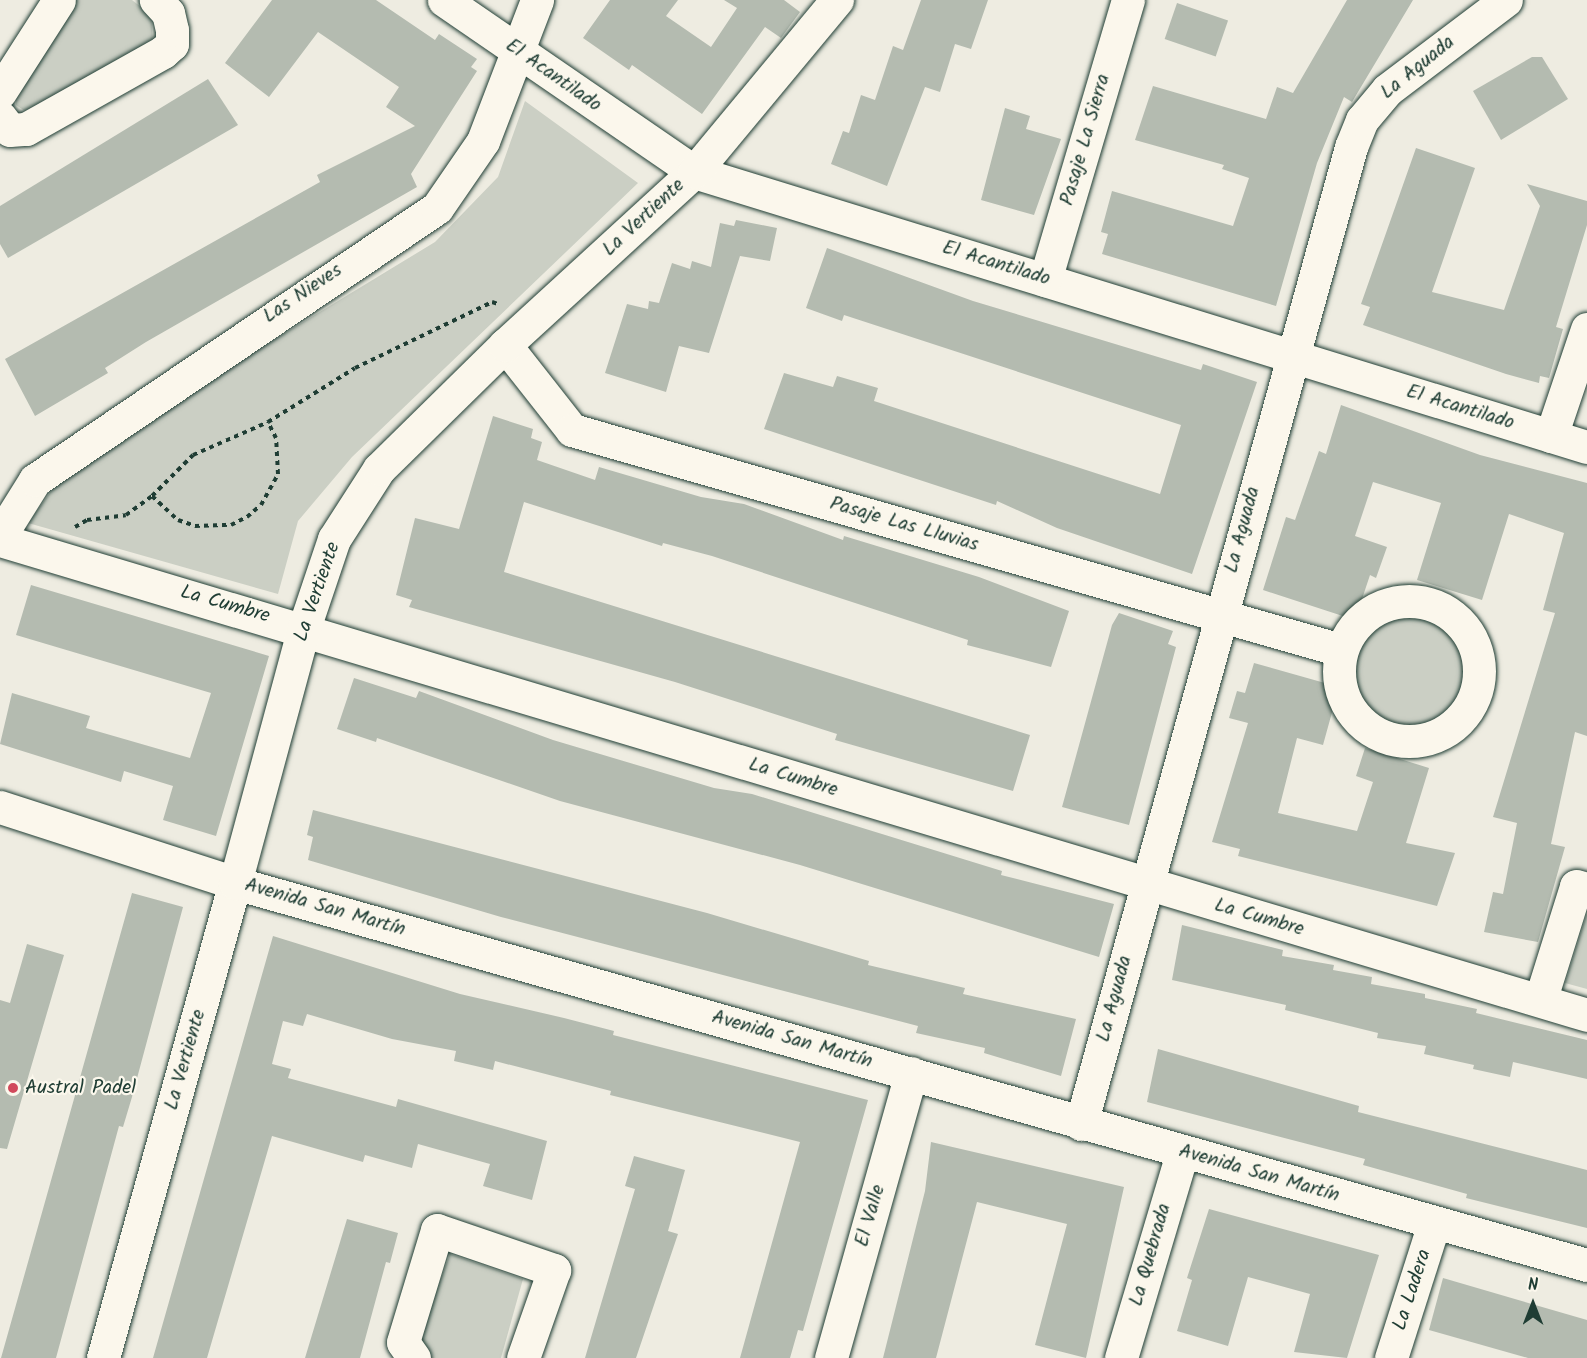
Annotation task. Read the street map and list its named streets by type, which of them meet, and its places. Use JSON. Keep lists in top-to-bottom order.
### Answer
{
  "streets": {
    "street": [
      "La Aguada",
      "El Acantilado",
      "Pasaje La Sierra",
      "La Vertiente",
      "Las Nieves",
      "Pasaje Las Lluvias",
      "La Cumbre",
      "Avenida San Martín",
      "El Valle",
      "La Quebrada",
      "La Ladera"
    ]
  },
  "crossings": [
    ["La Aguada", "El Acantilado"],
    ["La Aguada", "Pasaje Las Lluvias"],
    ["La Aguada", "La Cumbre"],
    ["La Aguada", "Avenida San Martín"],
    ["El Acantilado", "Pasaje La Sierra"],
    ["El Acantilado", "La Vertiente"],
    ["El Acantilado", "Las Nieves"],
    ["La Vertiente", "Pasaje Las Lluvias"],
    ["La Vertiente", "La Cumbre"],
    ["La Vertiente", "Avenida San Martín"],
    ["Las Nieves", "La Cumbre"],
    ["Avenida San Martín", "El Valle"],
    ["Avenida San Martín", "La Quebrada"],
    ["Avenida San Martín", "La Ladera"]
  ],
  "places": ["Austral Padel"],
  "north": "top"
}
